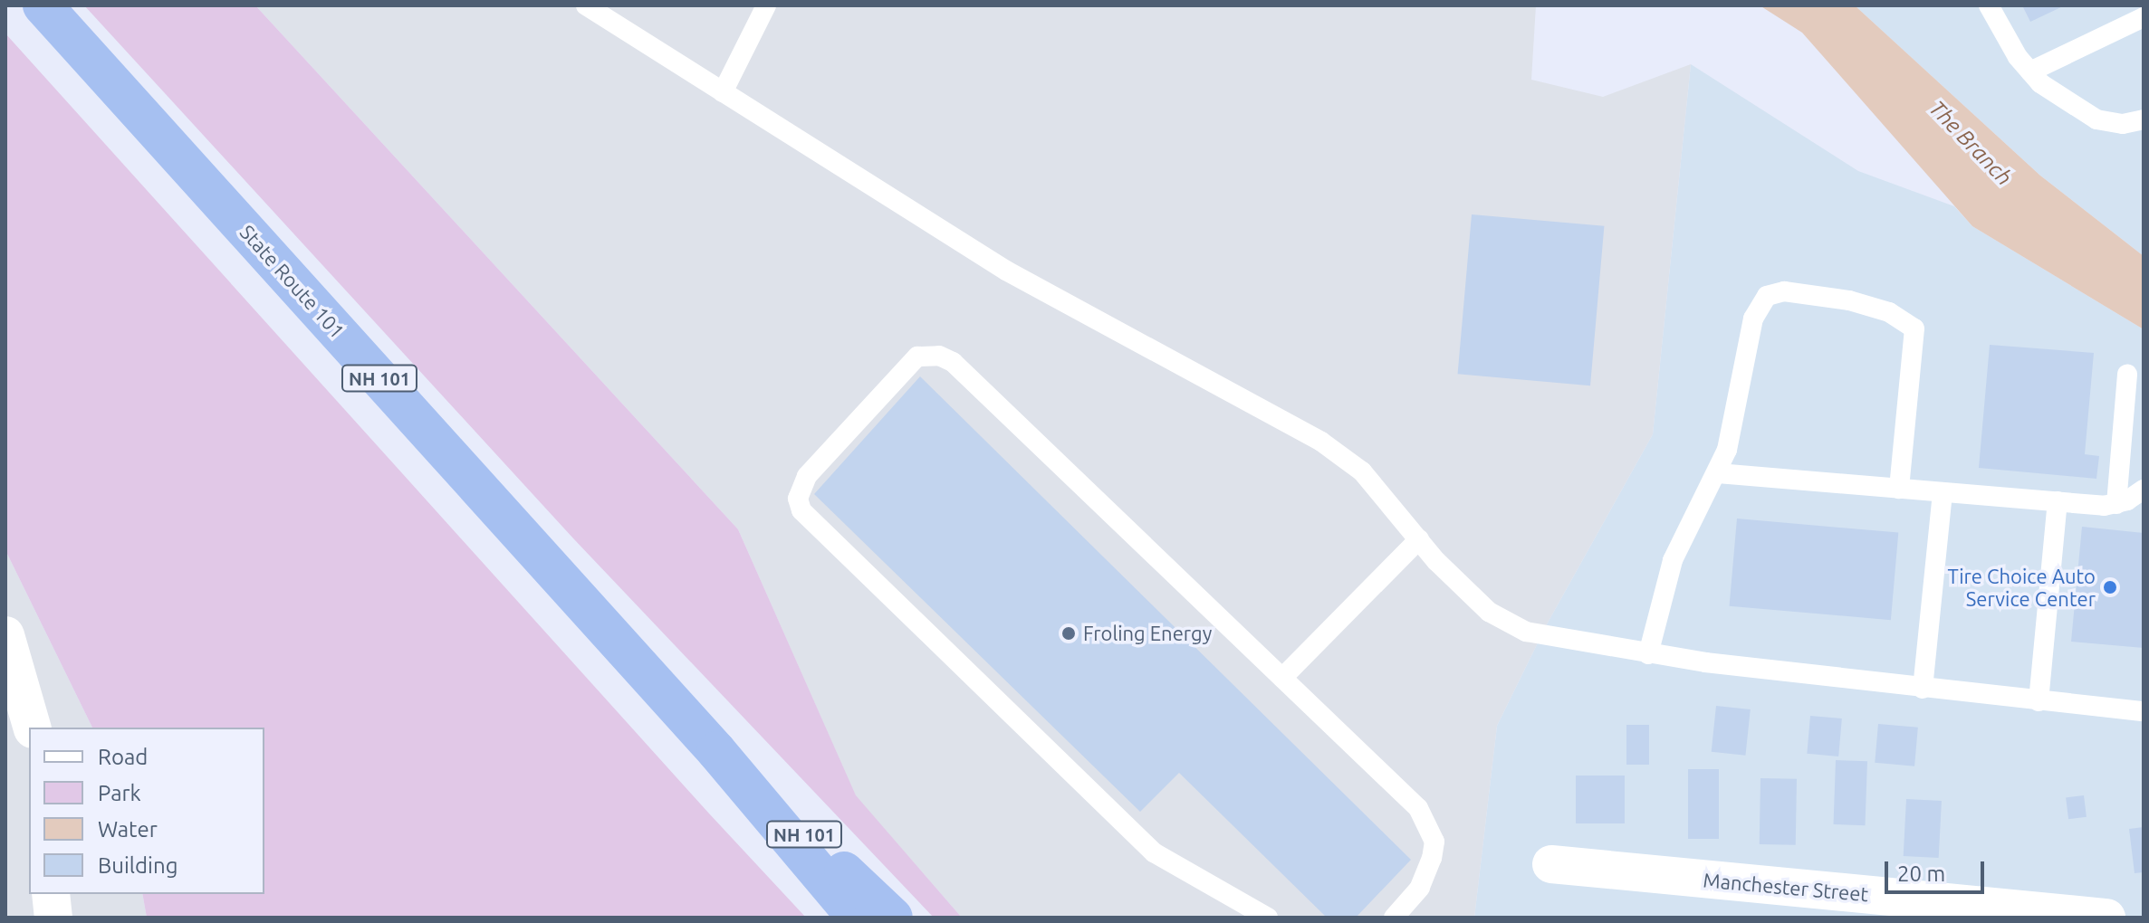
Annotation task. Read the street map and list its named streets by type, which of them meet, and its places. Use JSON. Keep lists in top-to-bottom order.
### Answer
{
  "streets": {
    "highway": ["State Route 101", "NH 101"],
    "street": ["Manchester Street"]
  },
  "water": ["The Branch"],
  "places": ["Tire Choice Auto Service Center", "Froling Energy"],
  "legend": [
    "Road",
    "Park",
    "Water",
    "Building"
  ],
  "scale_bar": "20 m"
}
